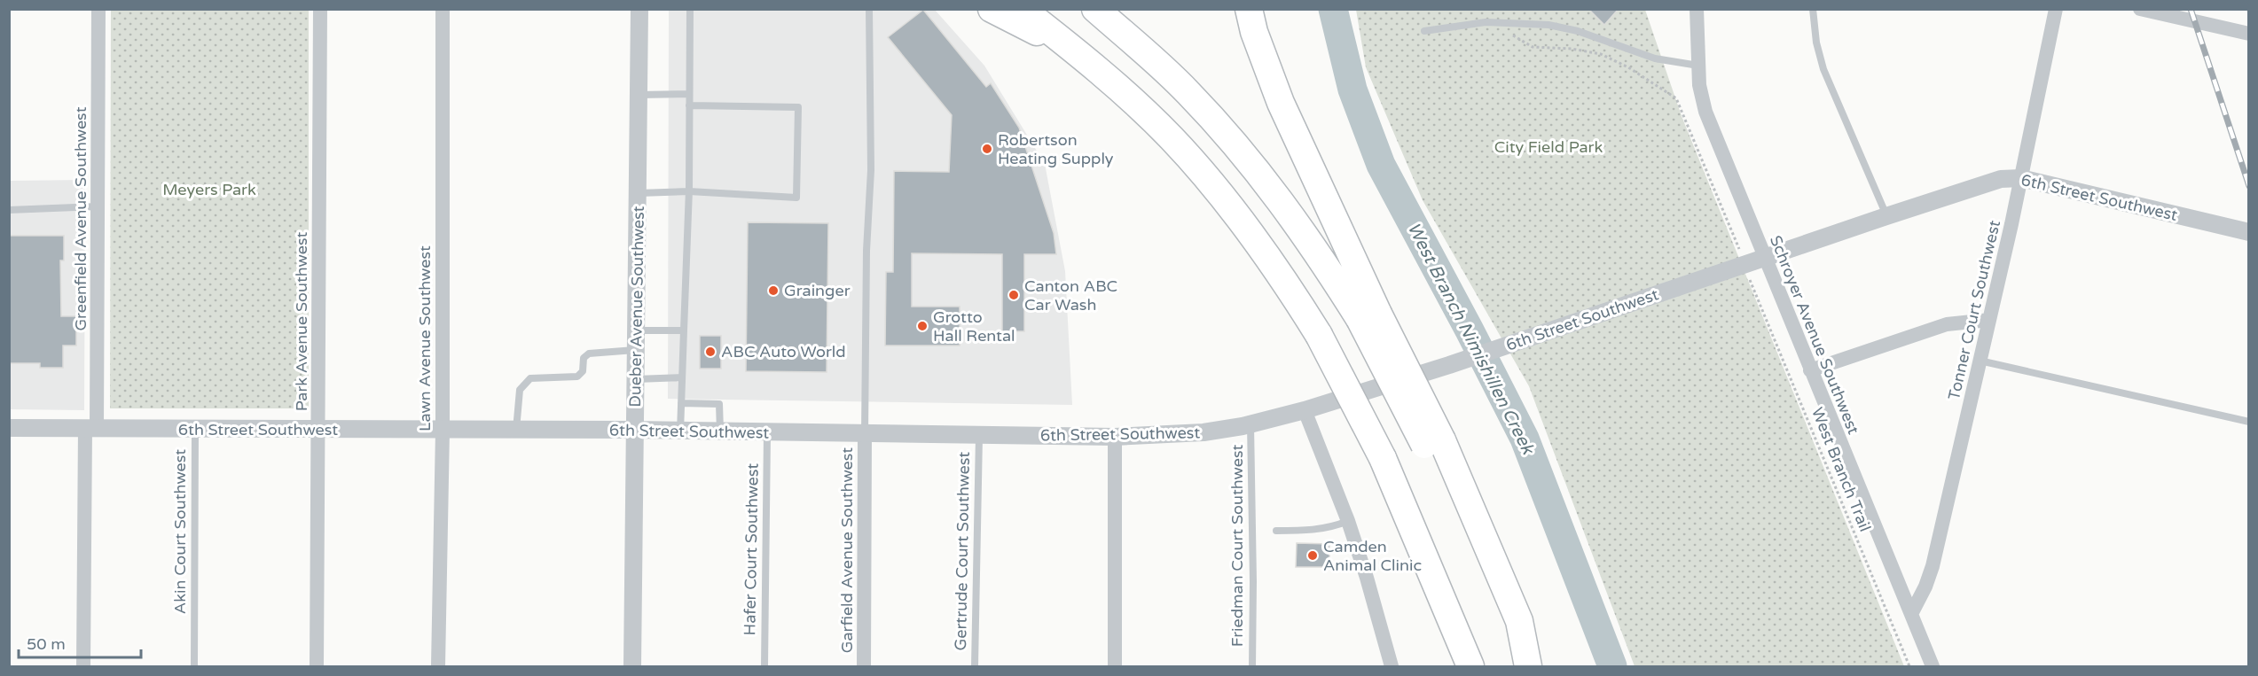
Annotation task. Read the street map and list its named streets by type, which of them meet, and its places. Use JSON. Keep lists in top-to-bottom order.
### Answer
{
  "streets": {
    "street": [
      "6th Street Southwest",
      "Greenfield Avenue Southwest",
      "Dueber Avenue Southwest",
      "Tonner Court Southwest",
      "Park Avenue Southwest",
      "Schroyer Avenue Southwest",
      "Lawn Avenue Southwest",
      "Garfield Avenue Southwest"
    ],
    "lane": [
      "Akin Court Southwest",
      "Friedman Court Southwest",
      "Hafer Court Southwest",
      "Gertrude Court Southwest"
    ],
    "path": ["West Branch Trail"]
  },
  "crossings": [
    ["6th Street Southwest", "Greenfield Avenue Southwest"],
    ["6th Street Southwest", "Dueber Avenue Southwest"],
    ["6th Street Southwest", "Tonner Court Southwest"],
    ["6th Street Southwest", "Park Avenue Southwest"],
    ["6th Street Southwest", "Schroyer Avenue Southwest"],
    ["6th Street Southwest", "Lawn Avenue Southwest"],
    ["6th Street Southwest", "Akin Court Southwest"],
    ["6th Street Southwest", "Friedman Court Southwest"],
    ["6th Street Southwest", "Hafer Court Southwest"],
    ["6th Street Southwest", "Garfield Avenue Southwest"],
    ["6th Street Southwest", "Gertrude Court Southwest"],
    ["Tonner Court Southwest", "Schroyer Avenue Southwest"]
  ],
  "water": ["West Branch Nimishillen Creek"],
  "parks": ["City Field Park", "Meyers Park"],
  "places": [
    "Robertson Heating Supply",
    "Grainger",
    "Canton ABC Car Wash",
    "Grotto Hall Rental",
    "ABC Auto World",
    "Camden Animal Clinic"
  ],
  "scale_bar": "50 m"
}
